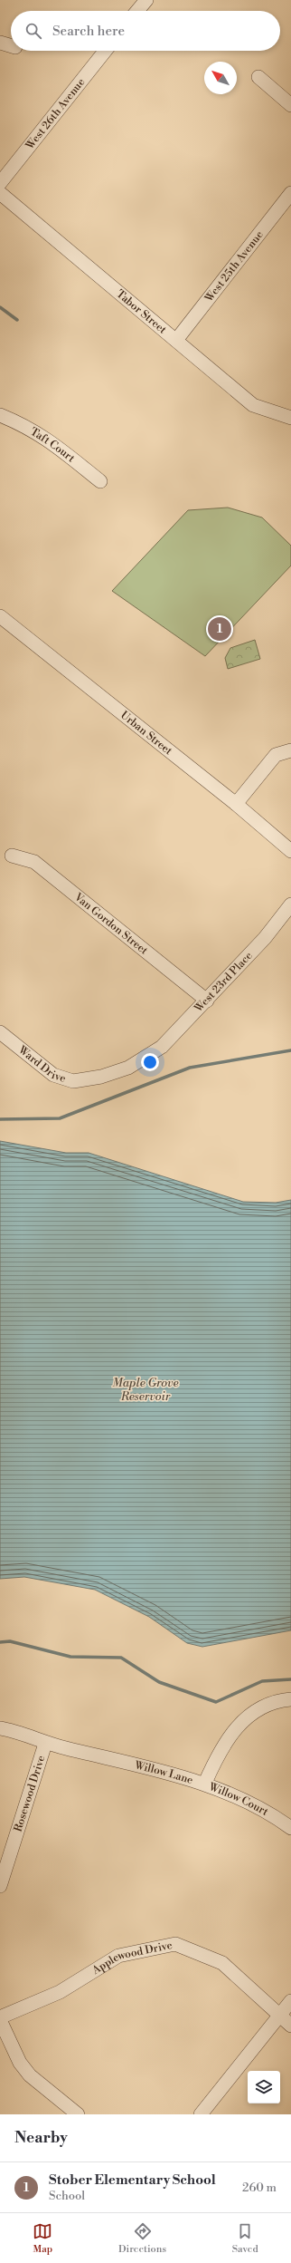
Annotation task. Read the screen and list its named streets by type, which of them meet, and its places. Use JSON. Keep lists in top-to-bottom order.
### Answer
{
  "streets": {
    "street": [
      "West 26th Avenue",
      "West 25th Avenue",
      "Tabor Street",
      "Taft Court",
      "Urban Street",
      "Van Gordon Street",
      "West 23rd Place",
      "Ward Drive",
      "Willow Lane",
      "Rosewood Drive",
      "Willow Court",
      "Applewood Drive"
    ]
  },
  "crossings": [
    ["West 25th Avenue", "Tabor Street"],
    ["Van Gordon Street", "West 23rd Place"],
    ["West 23rd Place", "Ward Drive"],
    ["Willow Lane", "Rosewood Drive"],
    ["Willow Lane", "Willow Court"]
  ],
  "water": ["Maple Grove Reservoir"],
  "north": "top left",
  "page": {
    "search": "Search here",
    "pins": "1",
    "heading": "Nearby",
    "list": [
      {
        "mark": "1",
        "name": "Stober Elementary School",
        "note": "School",
        "value": "260 m"
      }
    ],
    "nav": ["Map", "Directions", "Saved"]
  }
}
